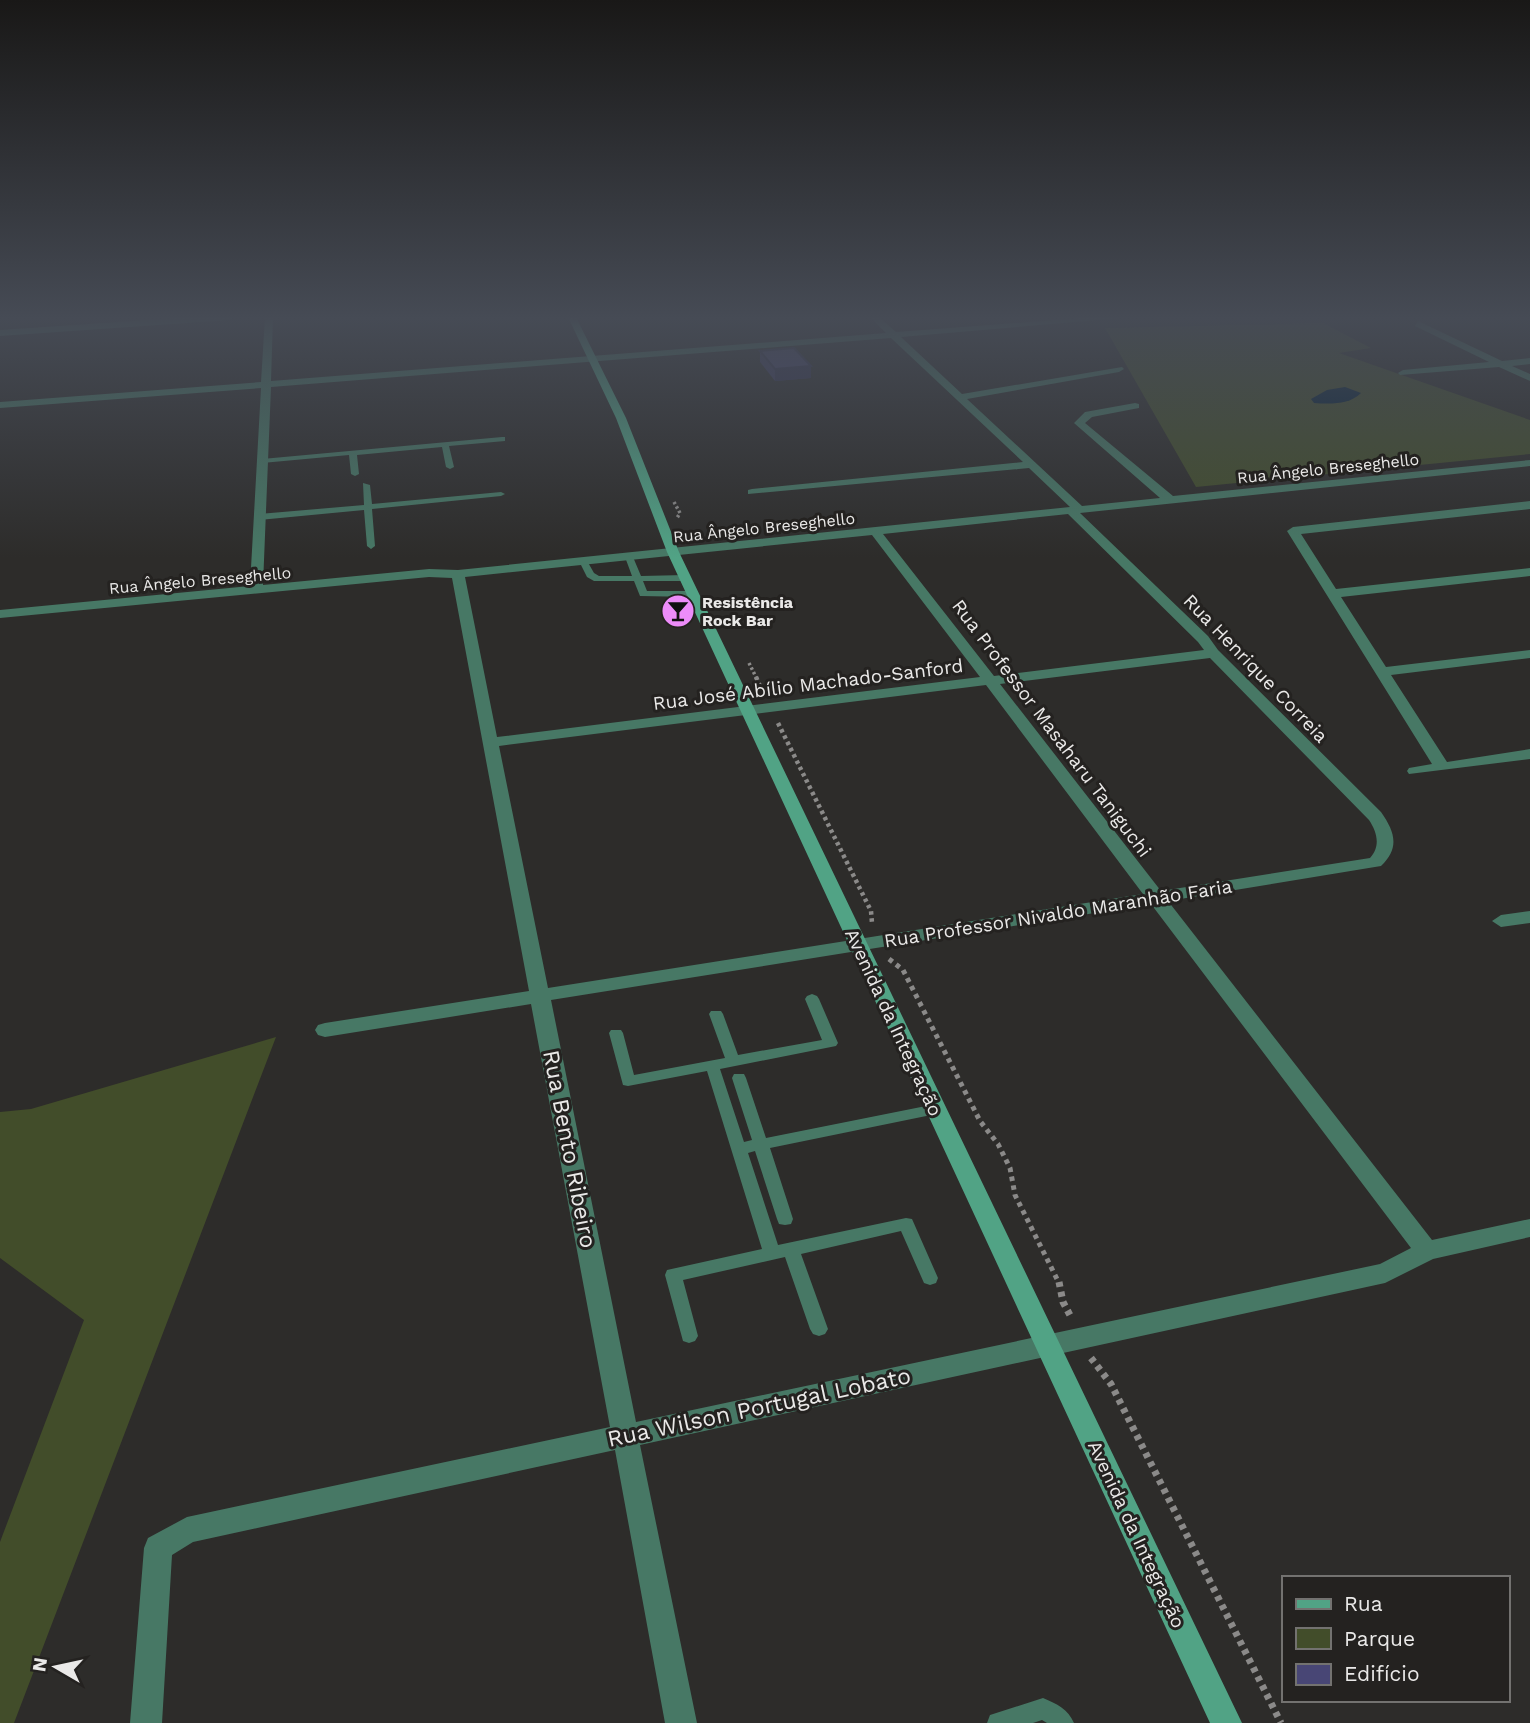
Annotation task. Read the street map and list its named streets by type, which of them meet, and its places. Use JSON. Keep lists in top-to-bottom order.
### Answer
{
  "streets": {
    "main road": ["Avenida da Integração"],
    "street": [
      "Rua Ângelo Breseghello",
      "Rua Henrique Correia",
      "Rua José Abílio Machado-Sanford",
      "Rua Professor Masaharu Taniguchi",
      "Rua Professor Nivaldo Maranhão Faria",
      "Rua Bento Ribeiro",
      "Rua Wilson Portugal Lobato"
    ]
  },
  "crossings": [
    ["Rua Ângelo Breseghello", "Rua Henrique Correia"],
    ["Rua Ângelo Breseghello", "Rua Professor Masaharu Taniguchi"],
    ["Rua Ângelo Breseghello", "Avenida da Integração"],
    ["Rua Ângelo Breseghello", "Rua Bento Ribeiro"],
    ["Rua Henrique Correia", "Rua José Abílio Machado-Sanford"],
    ["Rua Henrique Correia", "Rua Professor Nivaldo Maranhão Faria"],
    ["Rua José Abílio Machado-Sanford", "Rua Professor Masaharu Taniguchi"],
    ["Rua José Abílio Machado-Sanford", "Avenida da Integração"],
    ["Rua José Abílio Machado-Sanford", "Rua Bento Ribeiro"],
    ["Rua Professor Masaharu Taniguchi", "Rua Professor Nivaldo Maranhão Faria"],
    ["Rua Professor Masaharu Taniguchi", "Rua Wilson Portugal Lobato"],
    ["Rua Professor Nivaldo Maranhão Faria", "Avenida da Integração"],
    ["Rua Professor Nivaldo Maranhão Faria", "Rua Bento Ribeiro"],
    ["Avenida da Integração", "Rua Wilson Portugal Lobato"],
    ["Rua Bento Ribeiro", "Rua Wilson Portugal Lobato"]
  ],
  "places": {
    "bar": ["Resistência Rock Bar"]
  },
  "legend": ["Rua", "Parque", "Edifício"],
  "north": "left"
}
